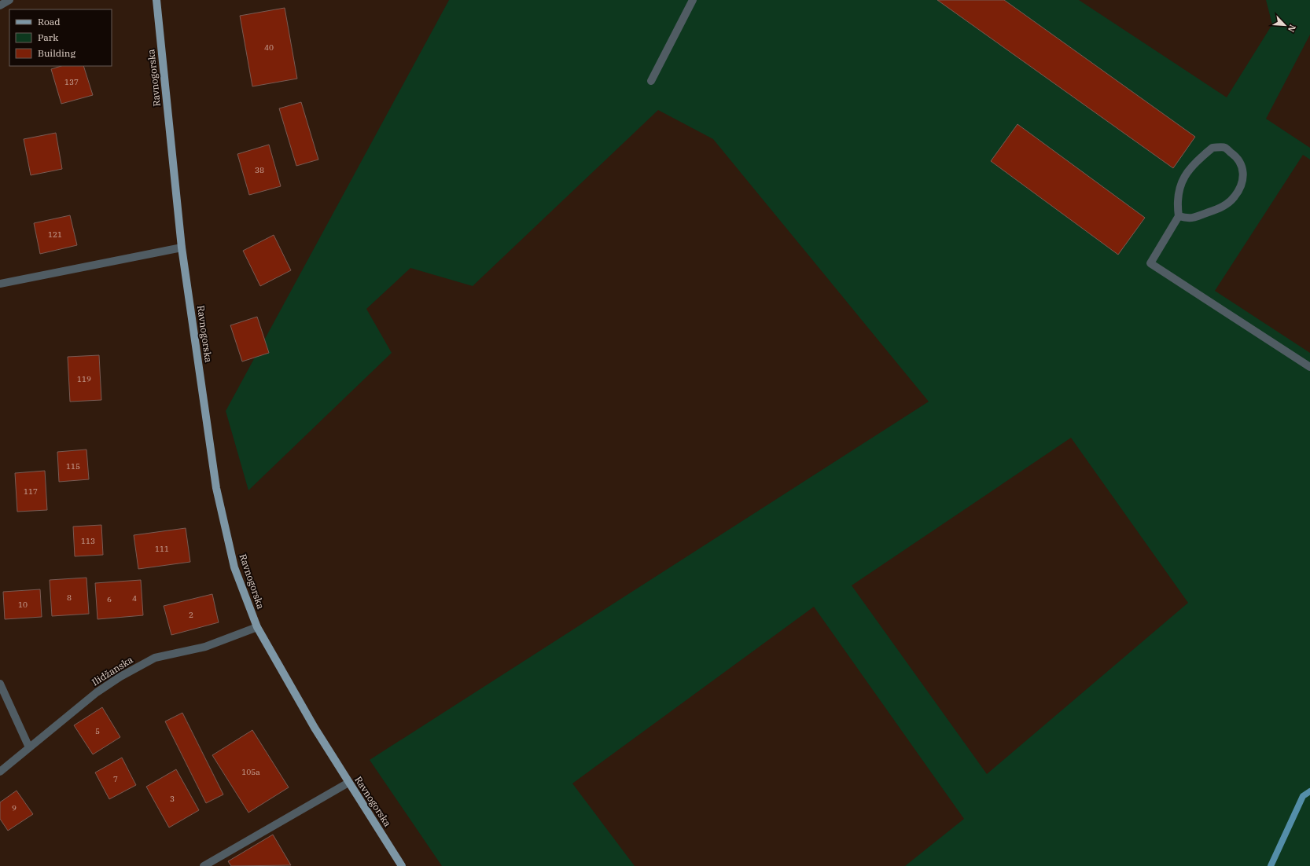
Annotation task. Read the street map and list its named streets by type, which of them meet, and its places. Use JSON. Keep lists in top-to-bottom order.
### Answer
{
  "streets": {
    "main road": ["Ravnogorska"],
    "street": ["Ilidžanska"]
  },
  "crossings": [
    ["Ravnogorska", "Ilidžanska"]
  ],
  "house_numbers": [
    "40",
    "137",
    "38",
    "121",
    "119",
    "115",
    "117",
    "113",
    "111",
    "8",
    "4",
    "6",
    "10",
    "2",
    "5",
    "105a",
    "7",
    "3",
    "9"
  ],
  "legend": ["Road", "Park", "Building"],
  "north": "bottom right"
}
